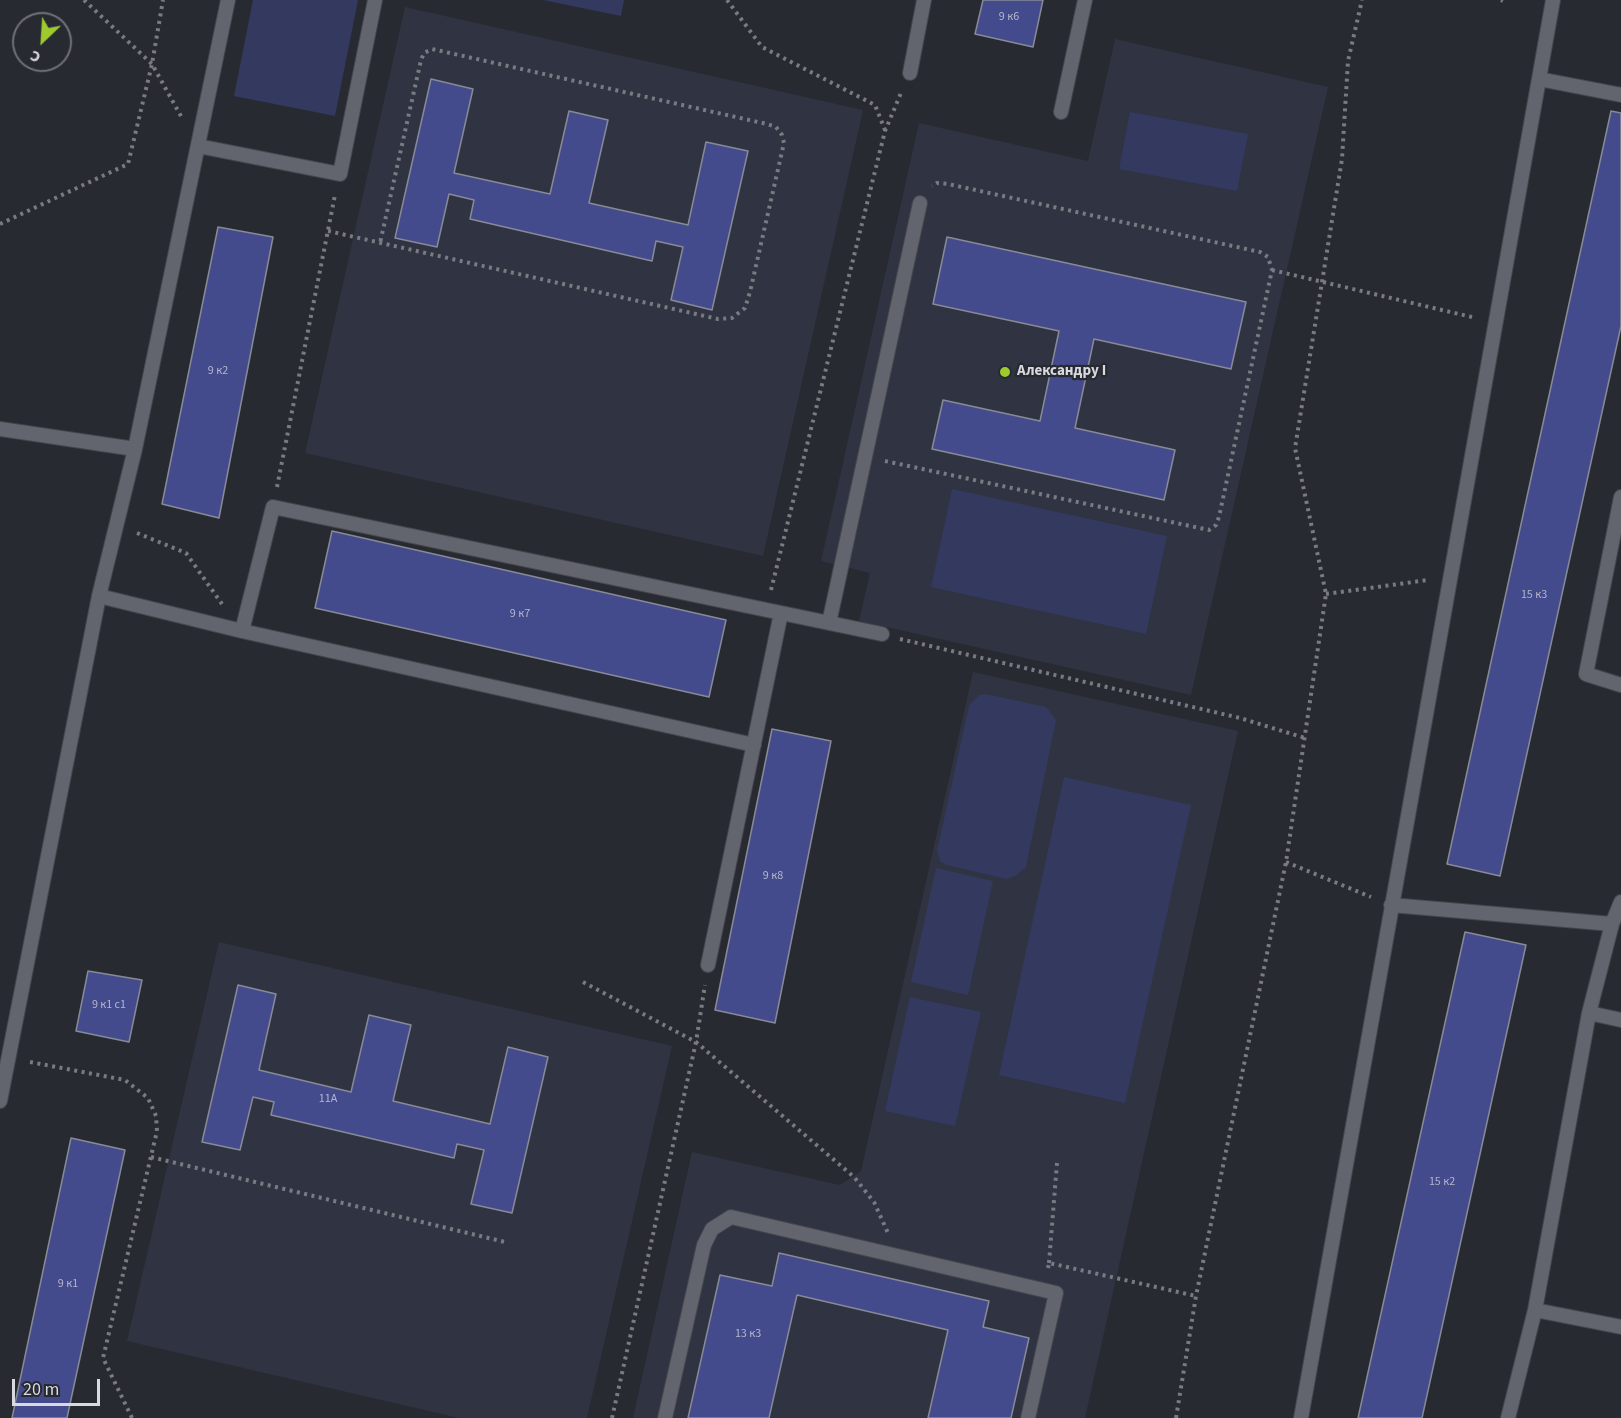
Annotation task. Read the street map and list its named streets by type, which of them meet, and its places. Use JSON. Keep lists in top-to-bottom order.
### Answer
{
  "places": ["Александру I"],
  "house_numbers": [
    "9 к6",
    "9 к2",
    "15 к3",
    "9 к7",
    "9 к8",
    "9 к1 с1",
    "11А",
    "15 к2",
    "9 к1",
    "13 к3"
  ],
  "scale_bar": "20 m",
  "north": "bottom left"
}
